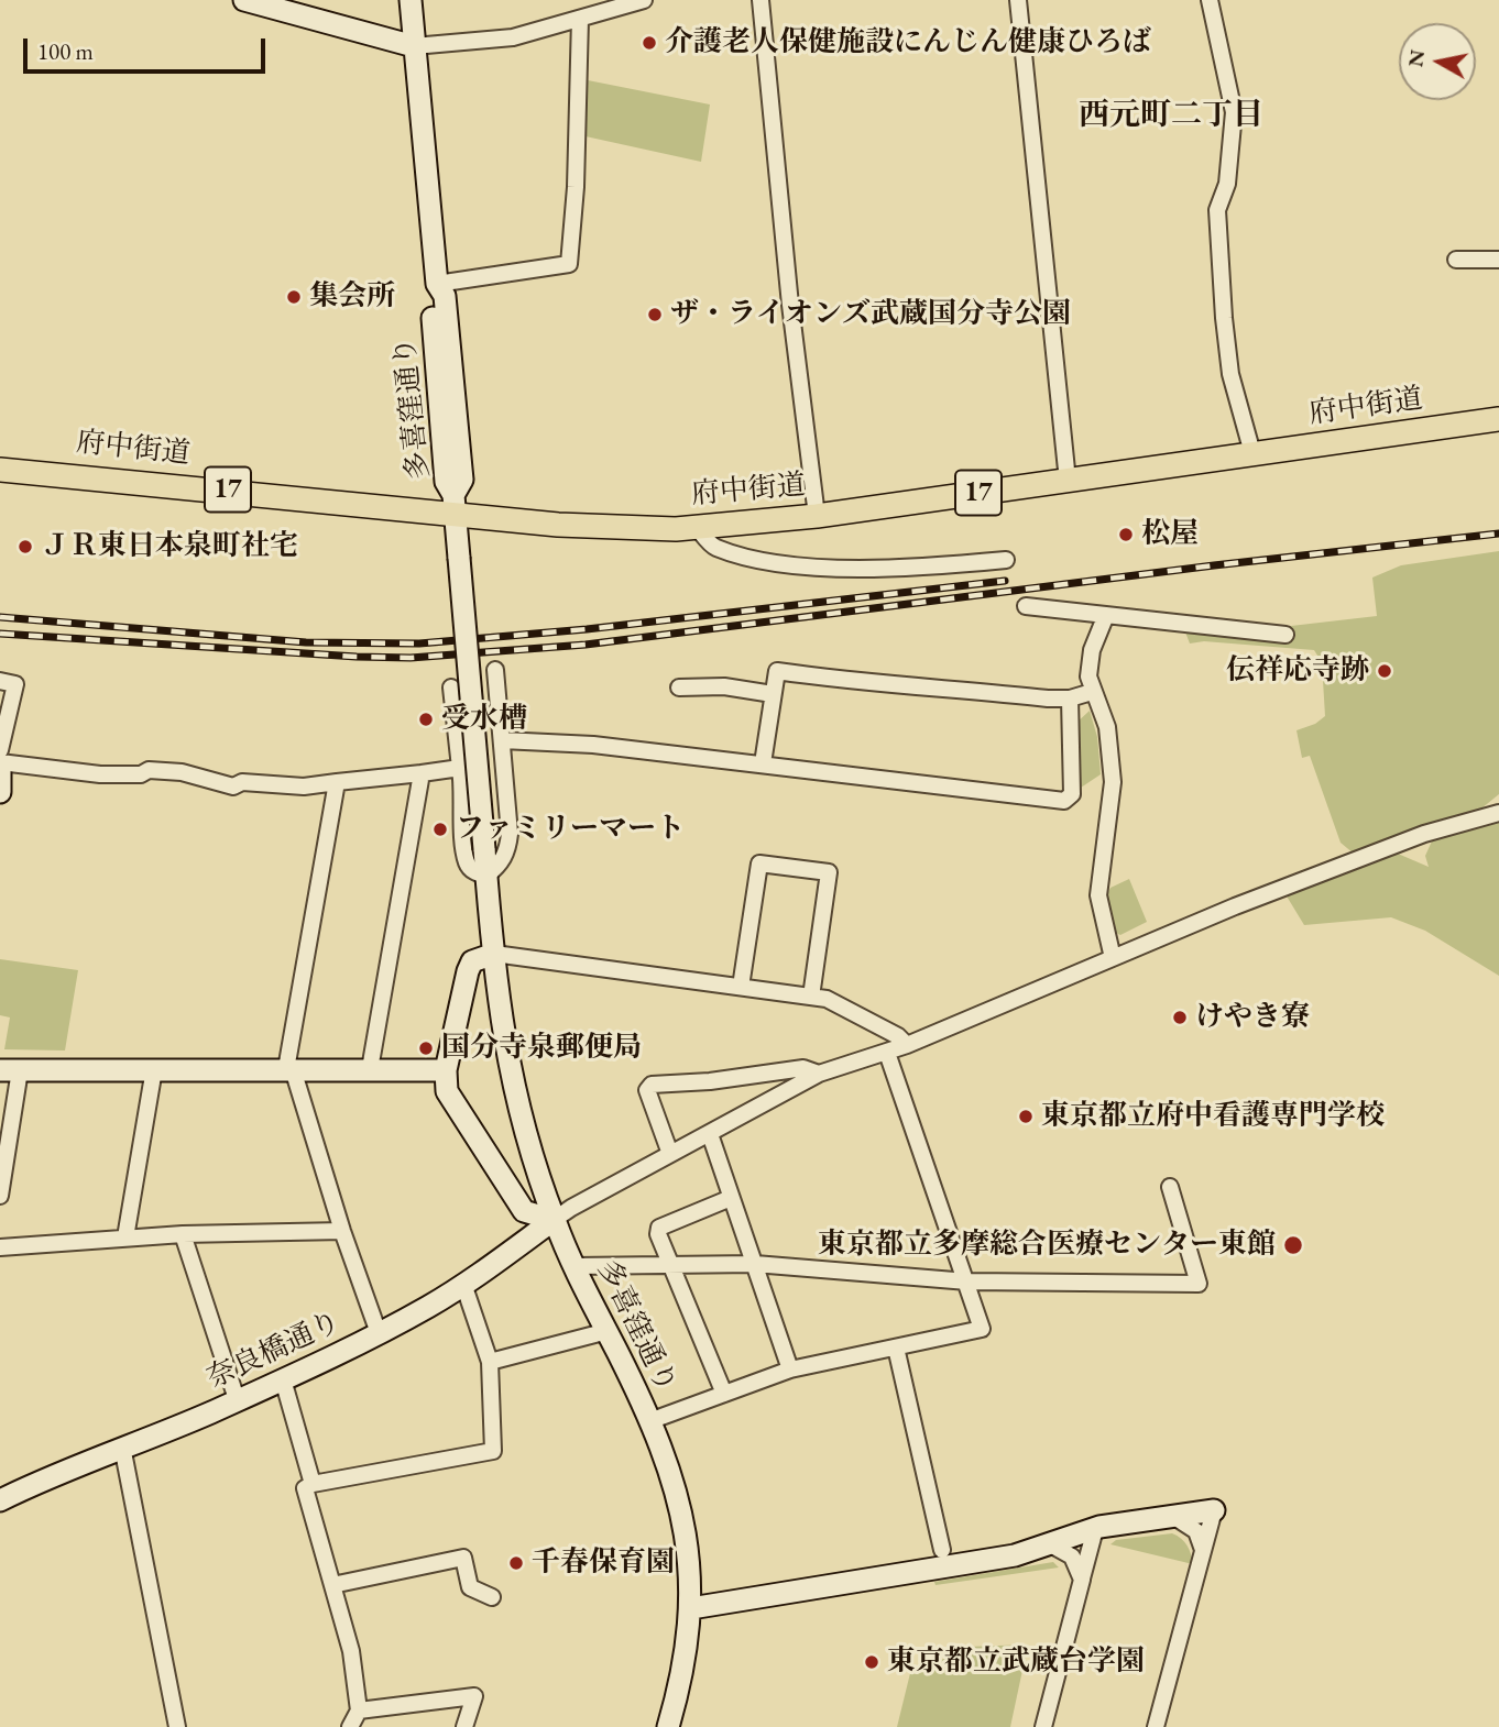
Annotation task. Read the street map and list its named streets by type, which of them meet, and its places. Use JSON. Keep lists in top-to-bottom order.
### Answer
{
  "streets": {
    "main road": [
      "府中街道",
      "多喜窪通り",
      "17",
      "奈良橋通り"
    ]
  },
  "crossings": [
    ["府中街道", "多喜窪通り"],
    ["多喜窪通り", "奈良橋通り"]
  ],
  "districts": ["西元町二丁目"],
  "places": [
    "介護老人保健施設にんじん健康ひろば",
    "集会所",
    "ザ・ライオンズ武蔵国分寺公園",
    "松屋",
    "ＪＲ東日本泉町社宅",
    "伝祥応寺跡",
    "受水槽",
    "ファミリーマート",
    "けやき寮",
    "国分寺泉郵便局",
    "東京都立府中看護専門学校",
    "東京都立多摩総合医療センター東館",
    "千春保育園",
    "東京都立武蔵台学園"
  ],
  "scale_bar": "100 m",
  "north": "left"
}
